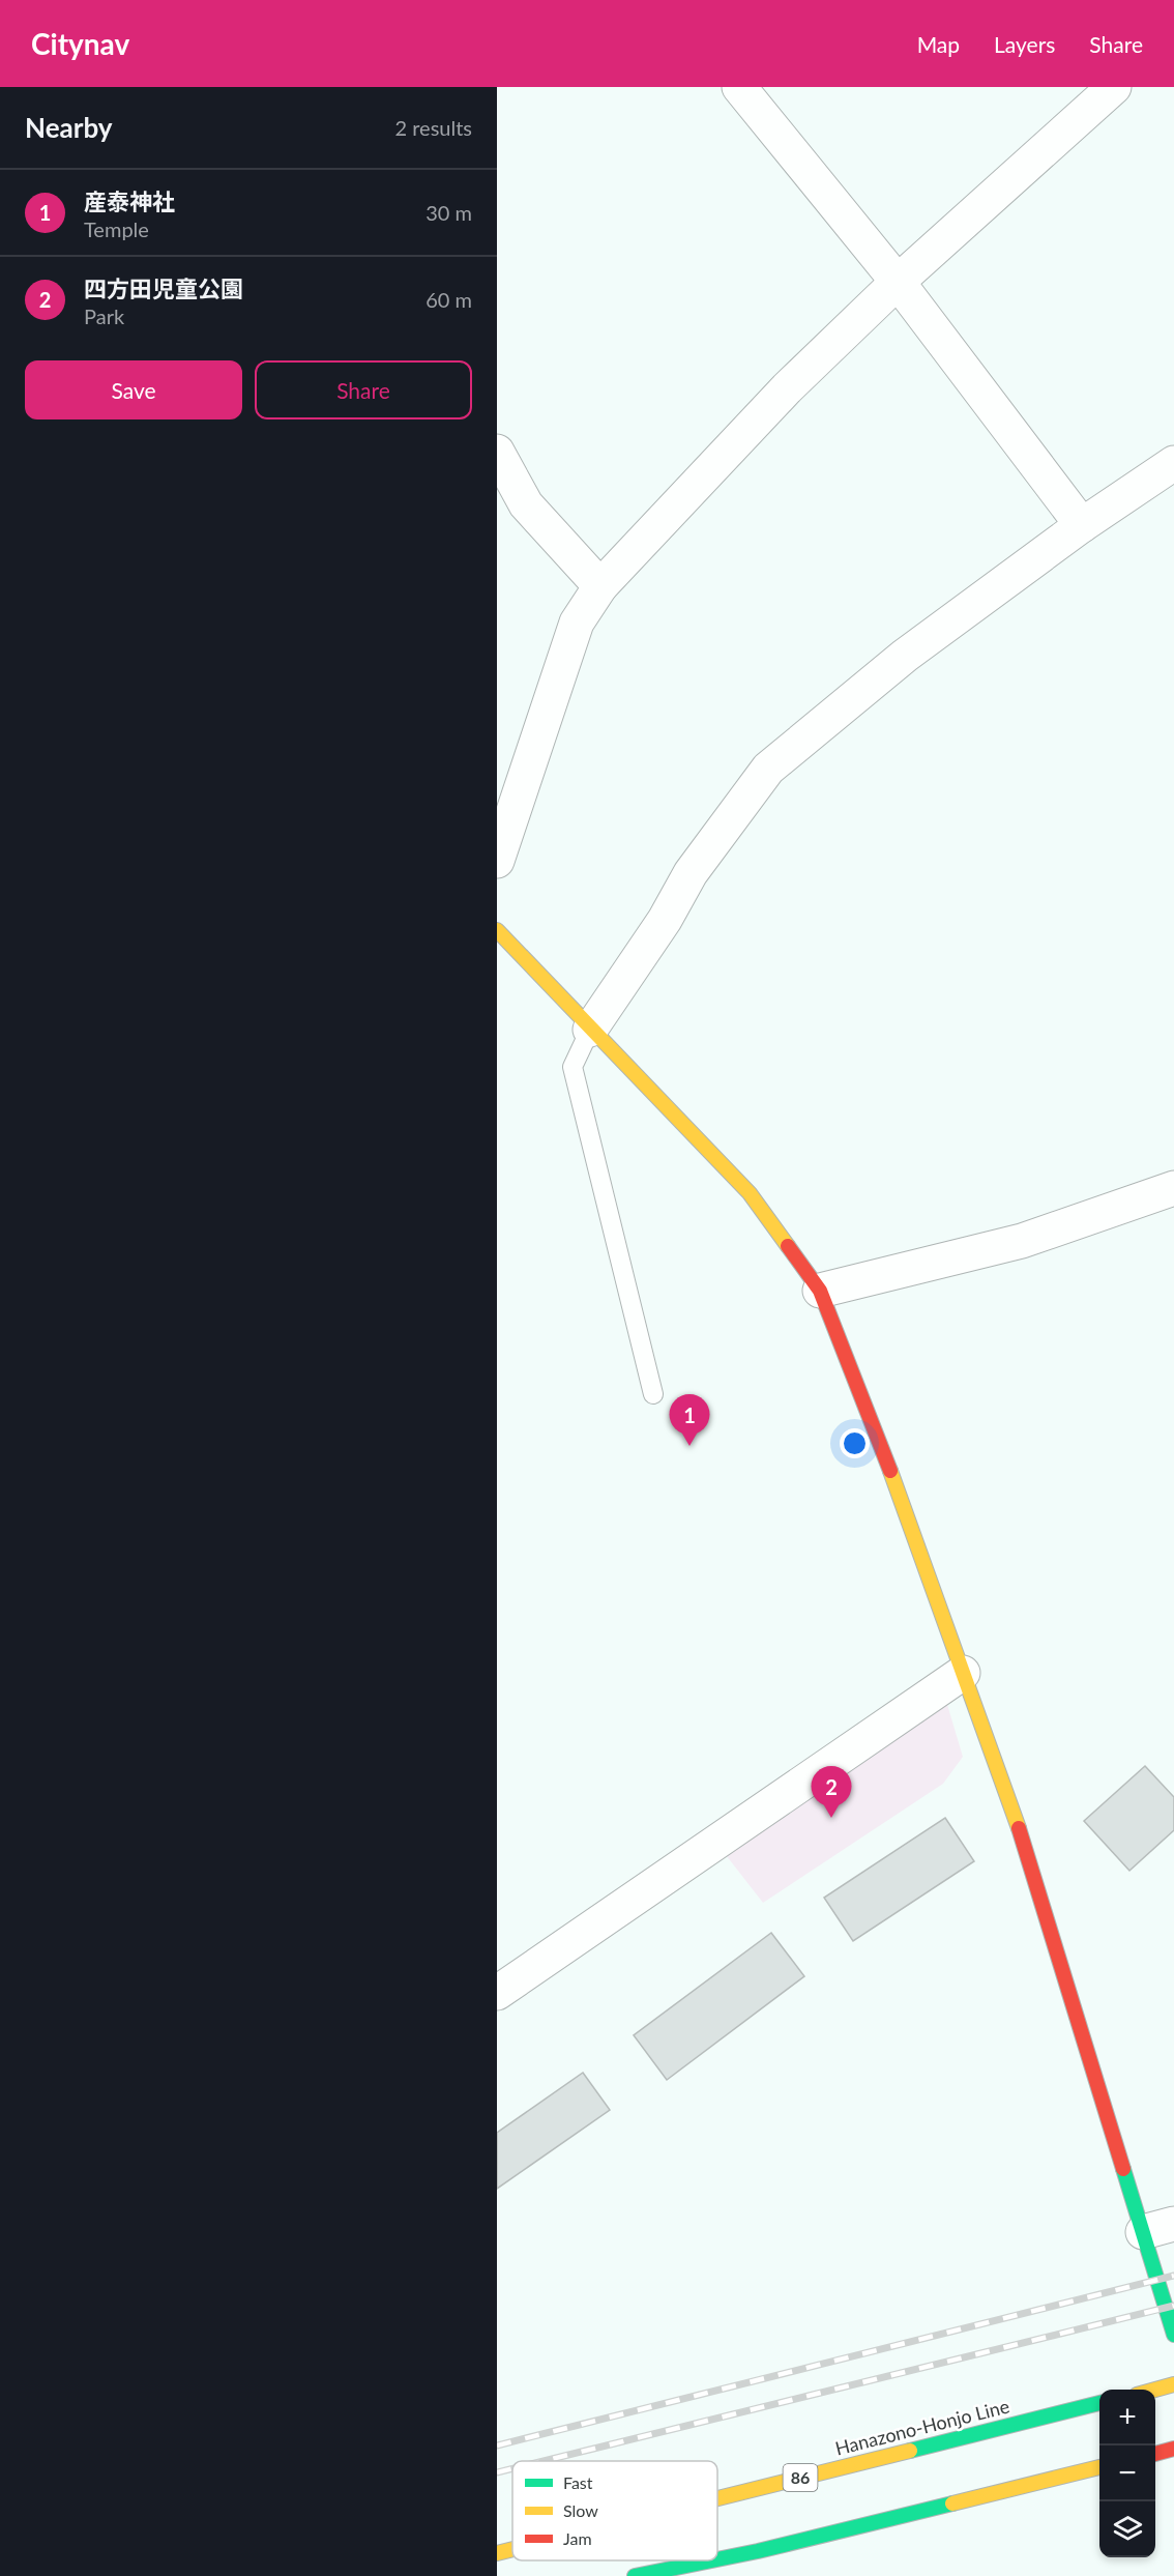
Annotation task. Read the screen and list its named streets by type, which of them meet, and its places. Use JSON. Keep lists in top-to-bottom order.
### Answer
{
  "streets": {
    "street": ["Hanazono-Honjo Line", "86"]
  },
  "legend": ["Fast", "Slow", "Jam"],
  "page": {
    "header": "Citynav",
    "nav": ["Map", "Layers", "Share"],
    "heading": ["Nearby", "2 results"],
    "list": [
      {
        "mark": "1",
        "name": "産泰神社",
        "note": "Temple",
        "value": "30 m"
      },
      {
        "mark": "2",
        "name": "四方田児童公園",
        "note": "Park",
        "value": "60 m"
      }
    ],
    "buttons": ["Save", "Share"],
    "pins": ["1", "2"],
    "map_buttons": ["+", "−"]
  }
}
